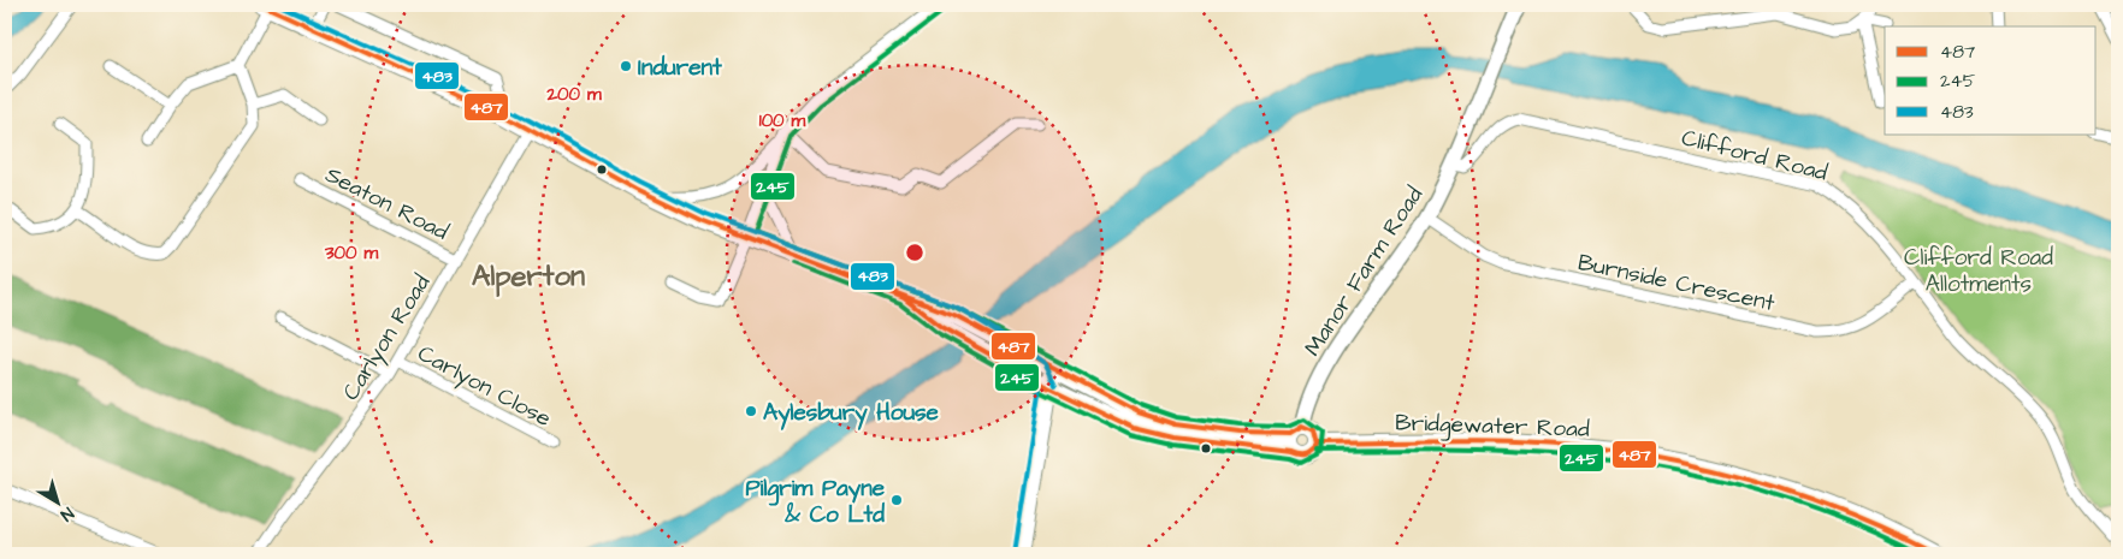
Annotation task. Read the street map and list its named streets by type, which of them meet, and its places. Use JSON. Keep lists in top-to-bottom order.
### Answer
{
  "streets": {
    "main road": ["Bridgewater Road"],
    "street": [
      "Clifford Road",
      "Seaton Road",
      "Manor Farm Road",
      "Burnside Crescent",
      "Carlyon Road",
      "Carlyon Close"
    ]
  },
  "crossings": [
    ["Clifford Road", "Manor Farm Road"],
    ["Clifford Road", "Burnside Crescent"],
    ["Seaton Road", "Carlyon Road"],
    ["Manor Farm Road", "Burnside Crescent"],
    ["Manor Farm Road", "Bridgewater Road"],
    ["Carlyon Road", "Carlyon Close"]
  ],
  "districts": ["Alperton"],
  "parks": ["Clifford Road Allotments"],
  "places": ["Indurent", "Aylesbury House", "Pilgrim Payne & Co Ltd"],
  "lines": ["transit line 487", "transit line 483", "transit line 245"],
  "legend": ["487", "245", "483"],
  "north": "bottom right",
  "rings": ["200 m", "100 m", "300 m"]
}
